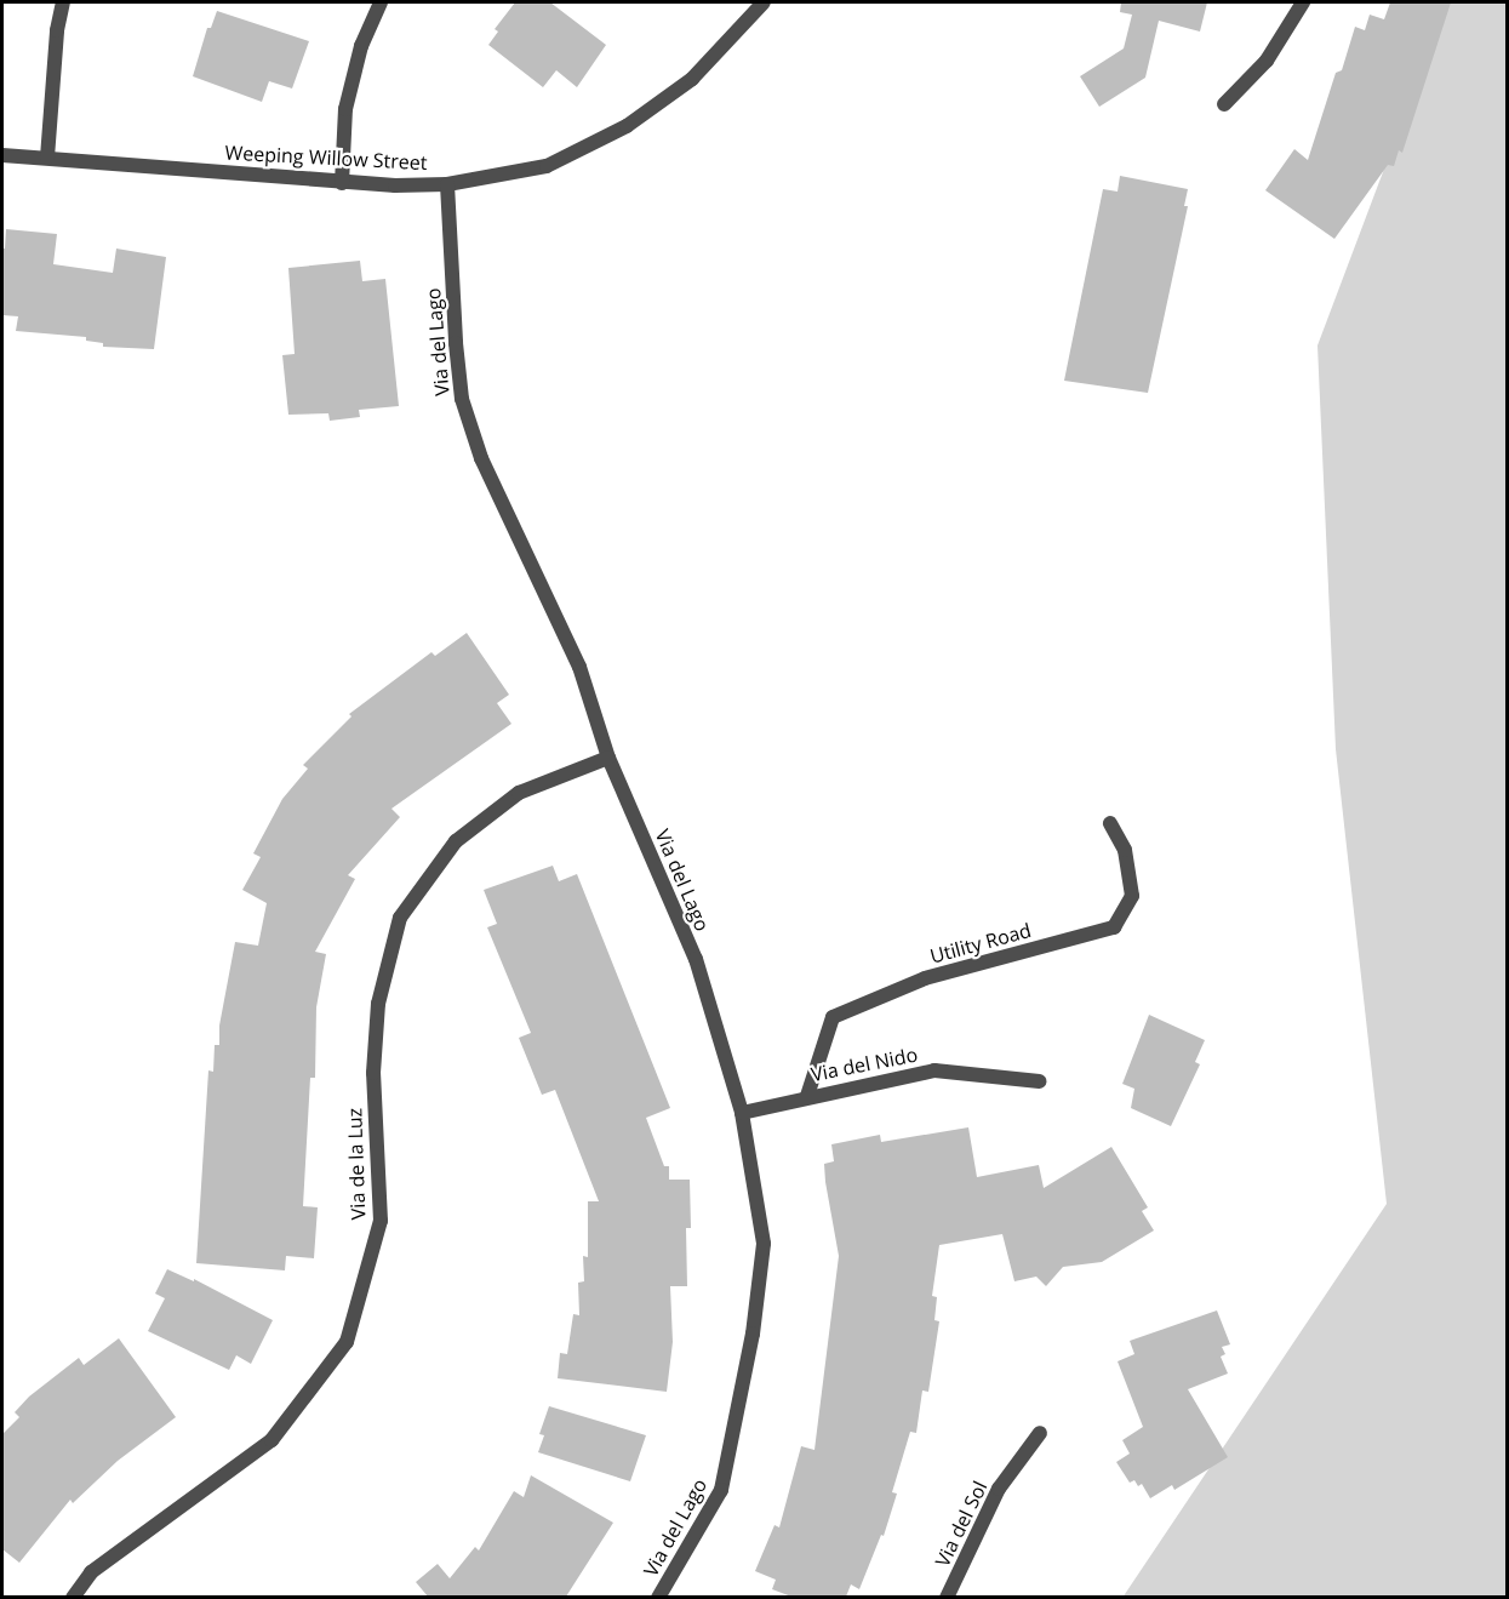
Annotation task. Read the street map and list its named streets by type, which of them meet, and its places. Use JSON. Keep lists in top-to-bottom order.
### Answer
{
  "streets": {
    "street": [
      "Weeping Willow Street",
      "Via del Lago",
      "Utility Road",
      "Via del Nido",
      "Via de la Luz",
      "Via del Sol"
    ]
  },
  "crossings": [
    ["Weeping Willow Street", "Via del Lago"],
    ["Via del Lago", "Via del Nido"],
    ["Via del Lago", "Via de la Luz"],
    ["Utility Road", "Via del Nido"]
  ]
}
